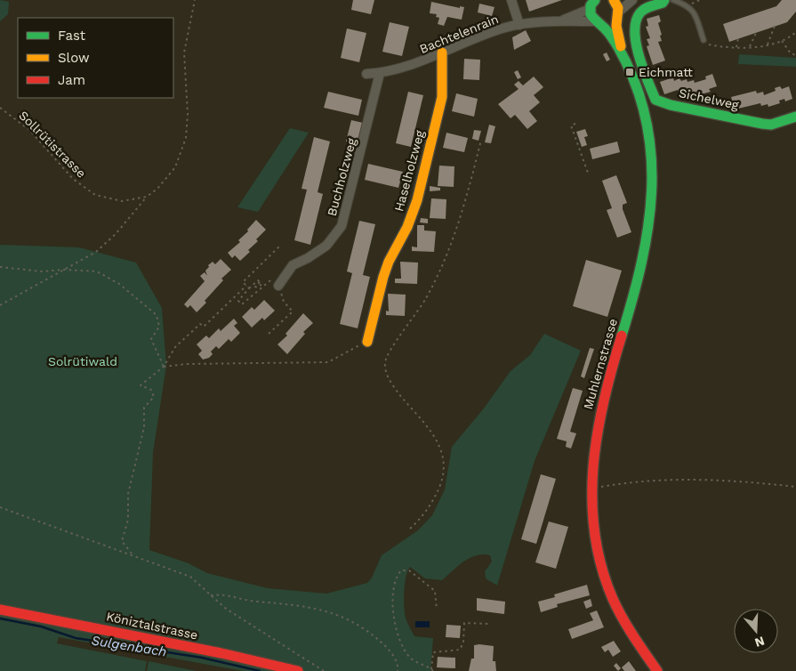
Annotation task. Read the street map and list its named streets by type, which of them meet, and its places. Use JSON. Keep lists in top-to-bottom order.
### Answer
{
  "streets": {
    "street": [
      "Bachtelenrain",
      "Sichelweg",
      "Haselholzweg",
      "Buchholzweg",
      "Muhlernstrasse",
      "Köniztalstrasse"
    ],
    "path": ["Sollrütistrasse"]
  },
  "crossings": [
    ["Bachtelenrain", "Haselholzweg"],
    ["Bachtelenrain", "Buchholzweg"],
    ["Bachtelenrain", "Muhlernstrasse"]
  ],
  "water": ["Sulgenbach"],
  "parks": ["Solrütiwald"],
  "places": {
    "transit": ["Eichmatt"]
  },
  "legend": ["Fast", "Slow", "Jam"],
  "north": "bottom"
}
